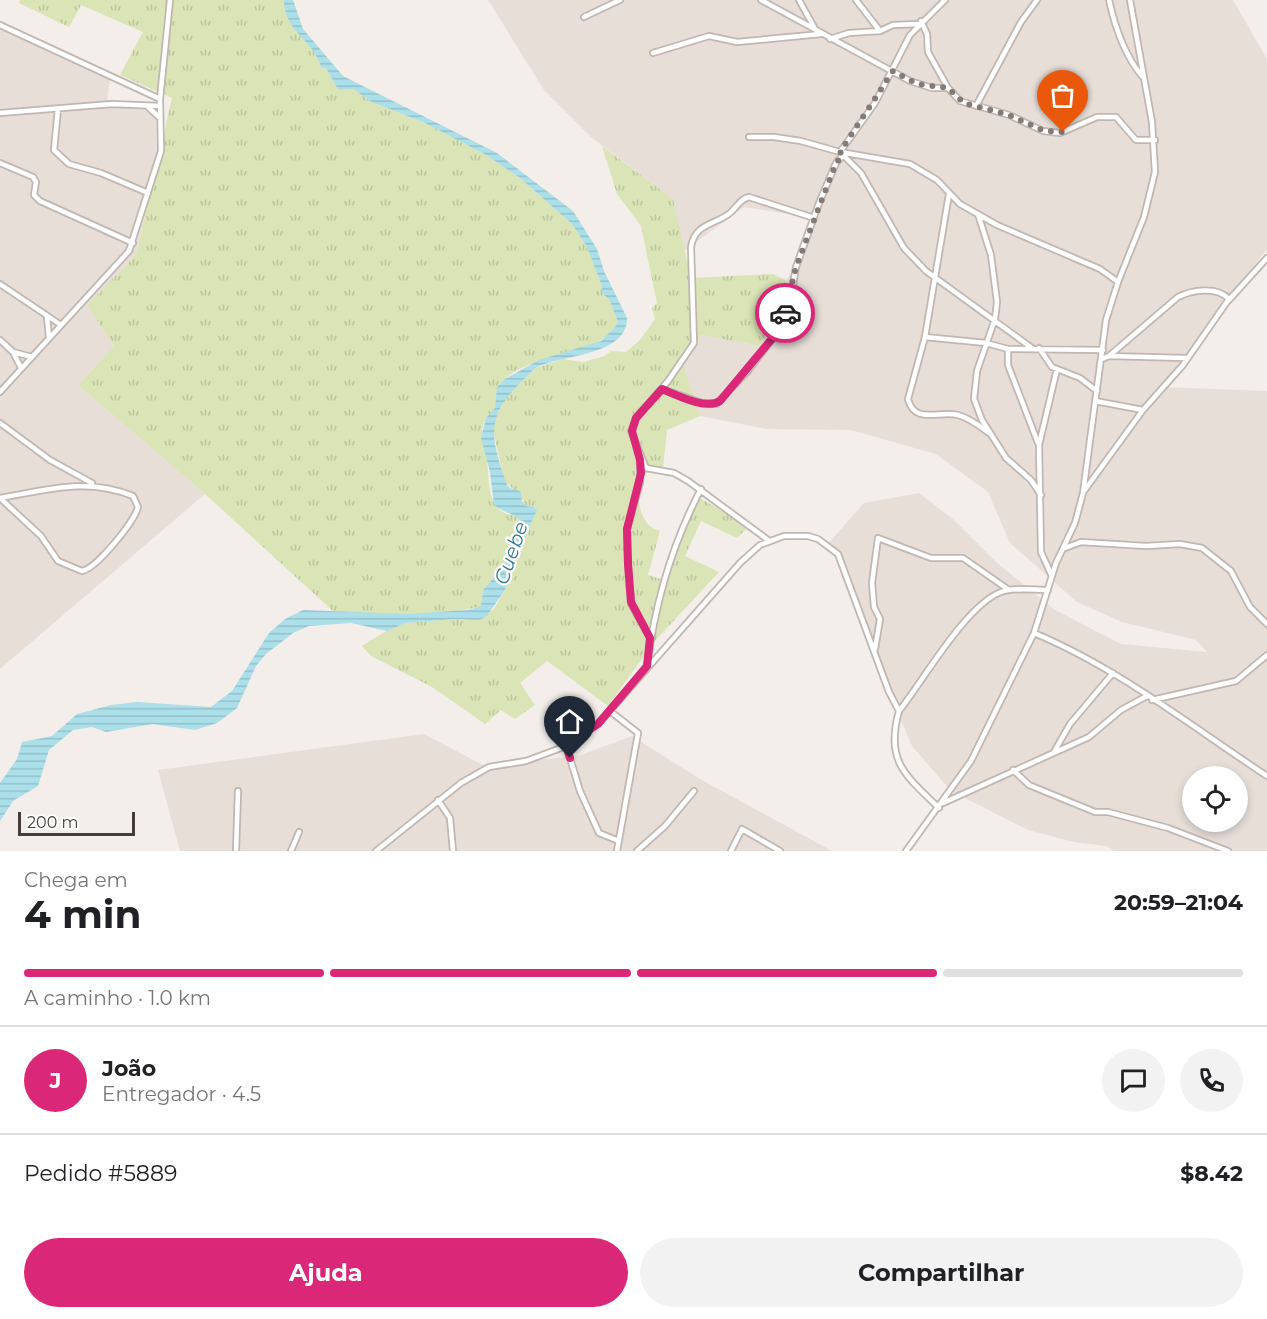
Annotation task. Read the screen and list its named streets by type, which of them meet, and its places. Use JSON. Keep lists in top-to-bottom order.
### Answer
{
  "water": ["Cuebe"],
  "scale_bar": "200 m",
  "page": {
    "scale": "200 m",
    "heading": ["4 min", "Chega em", "20:59–21:04"],
    "panel": [
      "João",
      "Entregador · 4.5",
      "Pedido #5889",
      "$8.42"
    ],
    "bar": "A caminho · 1.0 km",
    "round": "J",
    "buttons": ["Ajuda", "Compartilhar"]
  }
}
